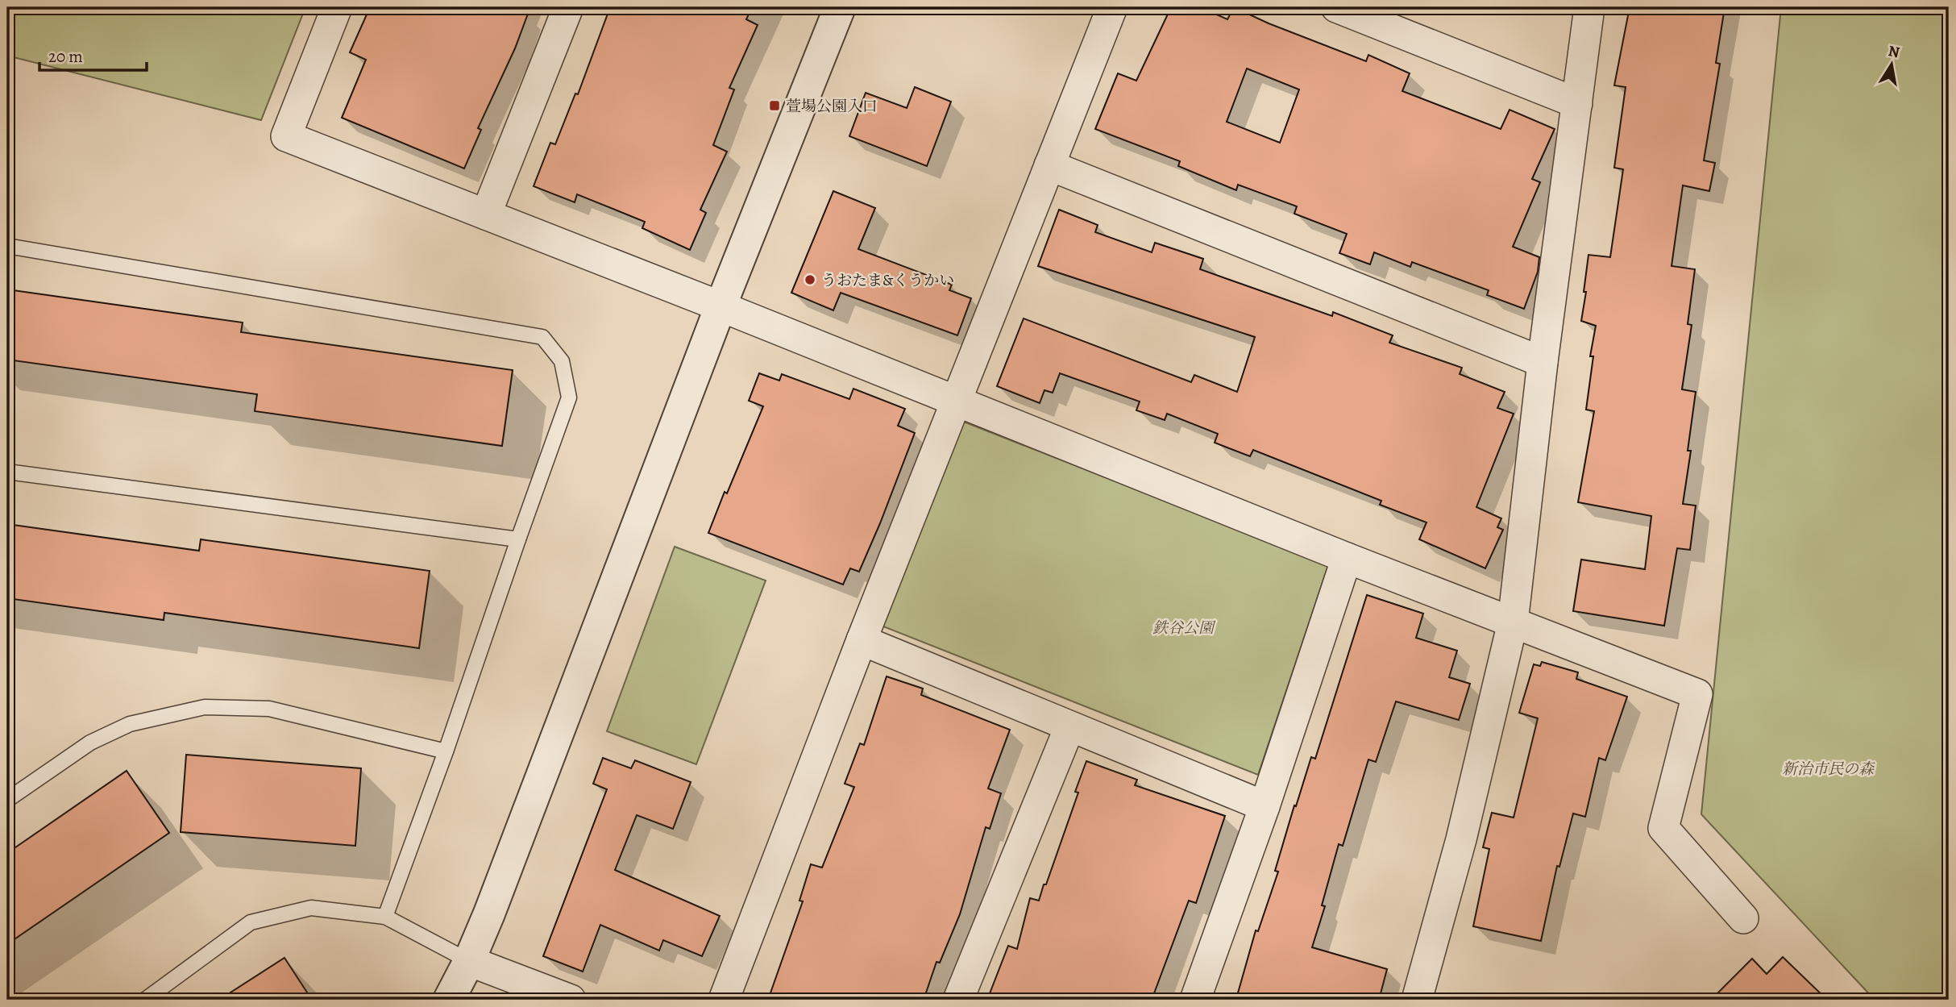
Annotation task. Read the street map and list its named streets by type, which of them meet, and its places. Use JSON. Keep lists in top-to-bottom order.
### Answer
{
  "parks": ["鉄谷公園", "新治市民の森"],
  "places": {
    "transit": ["萱場公園入口"],
    "other": ["うおたま&くうかい"]
  },
  "scale_bar": "20 m",
  "north": "top"
}
